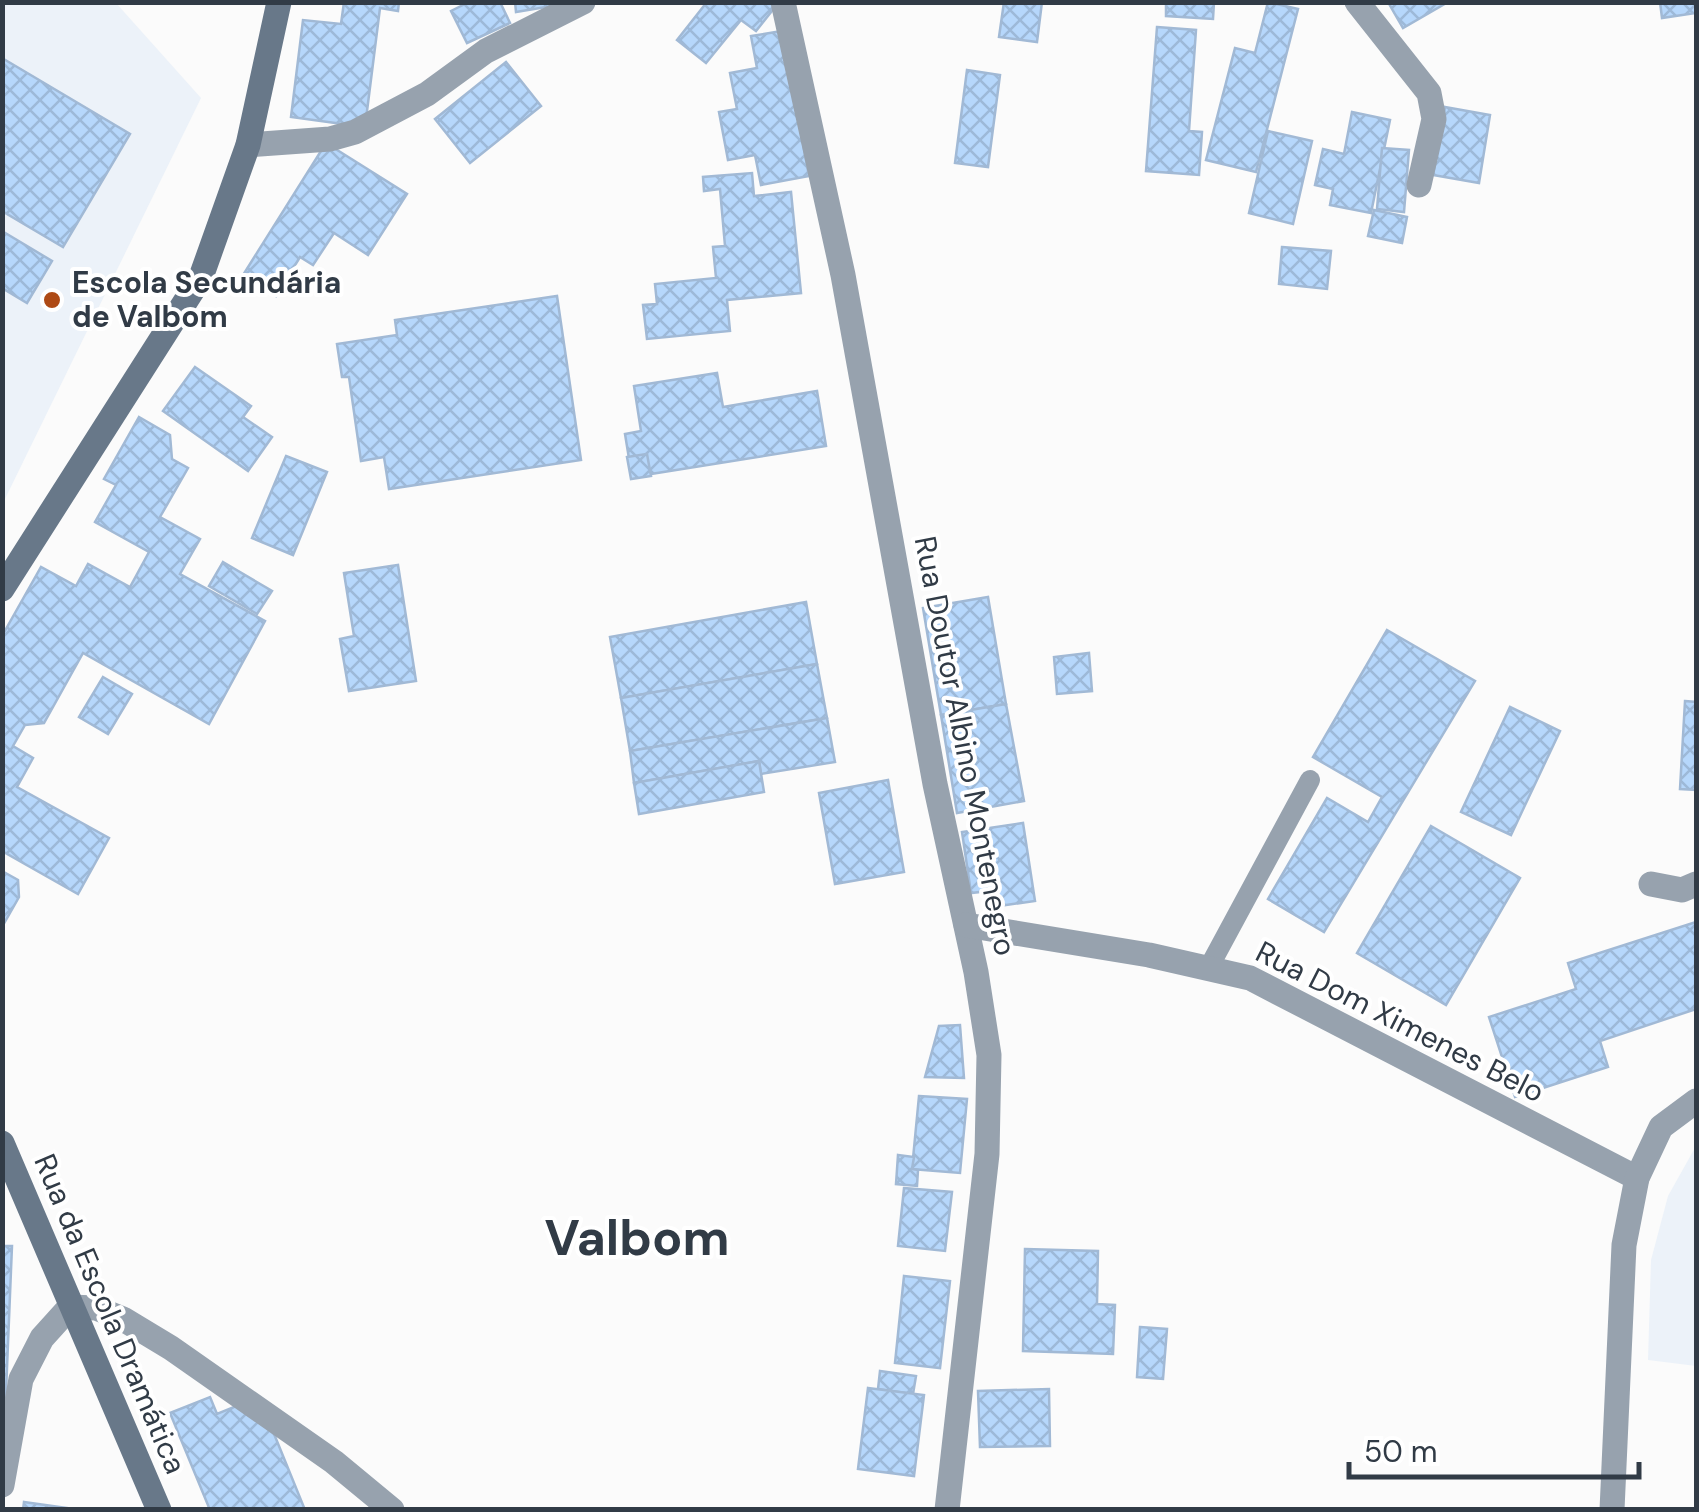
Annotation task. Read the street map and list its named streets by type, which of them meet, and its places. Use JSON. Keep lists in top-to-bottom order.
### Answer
{
  "streets": {
    "street": ["Rua Doutor Albino Montenegro", "Rua Dom Ximenes Belo", "Rua da Escola Dramática"]
  },
  "crossings": [
    ["Rua Doutor Albino Montenegro", "Rua Dom Ximenes Belo"]
  ],
  "districts": ["Valbom"],
  "places": ["Escola Secundária de Valbom"],
  "scale_bar": "50 m"
}
